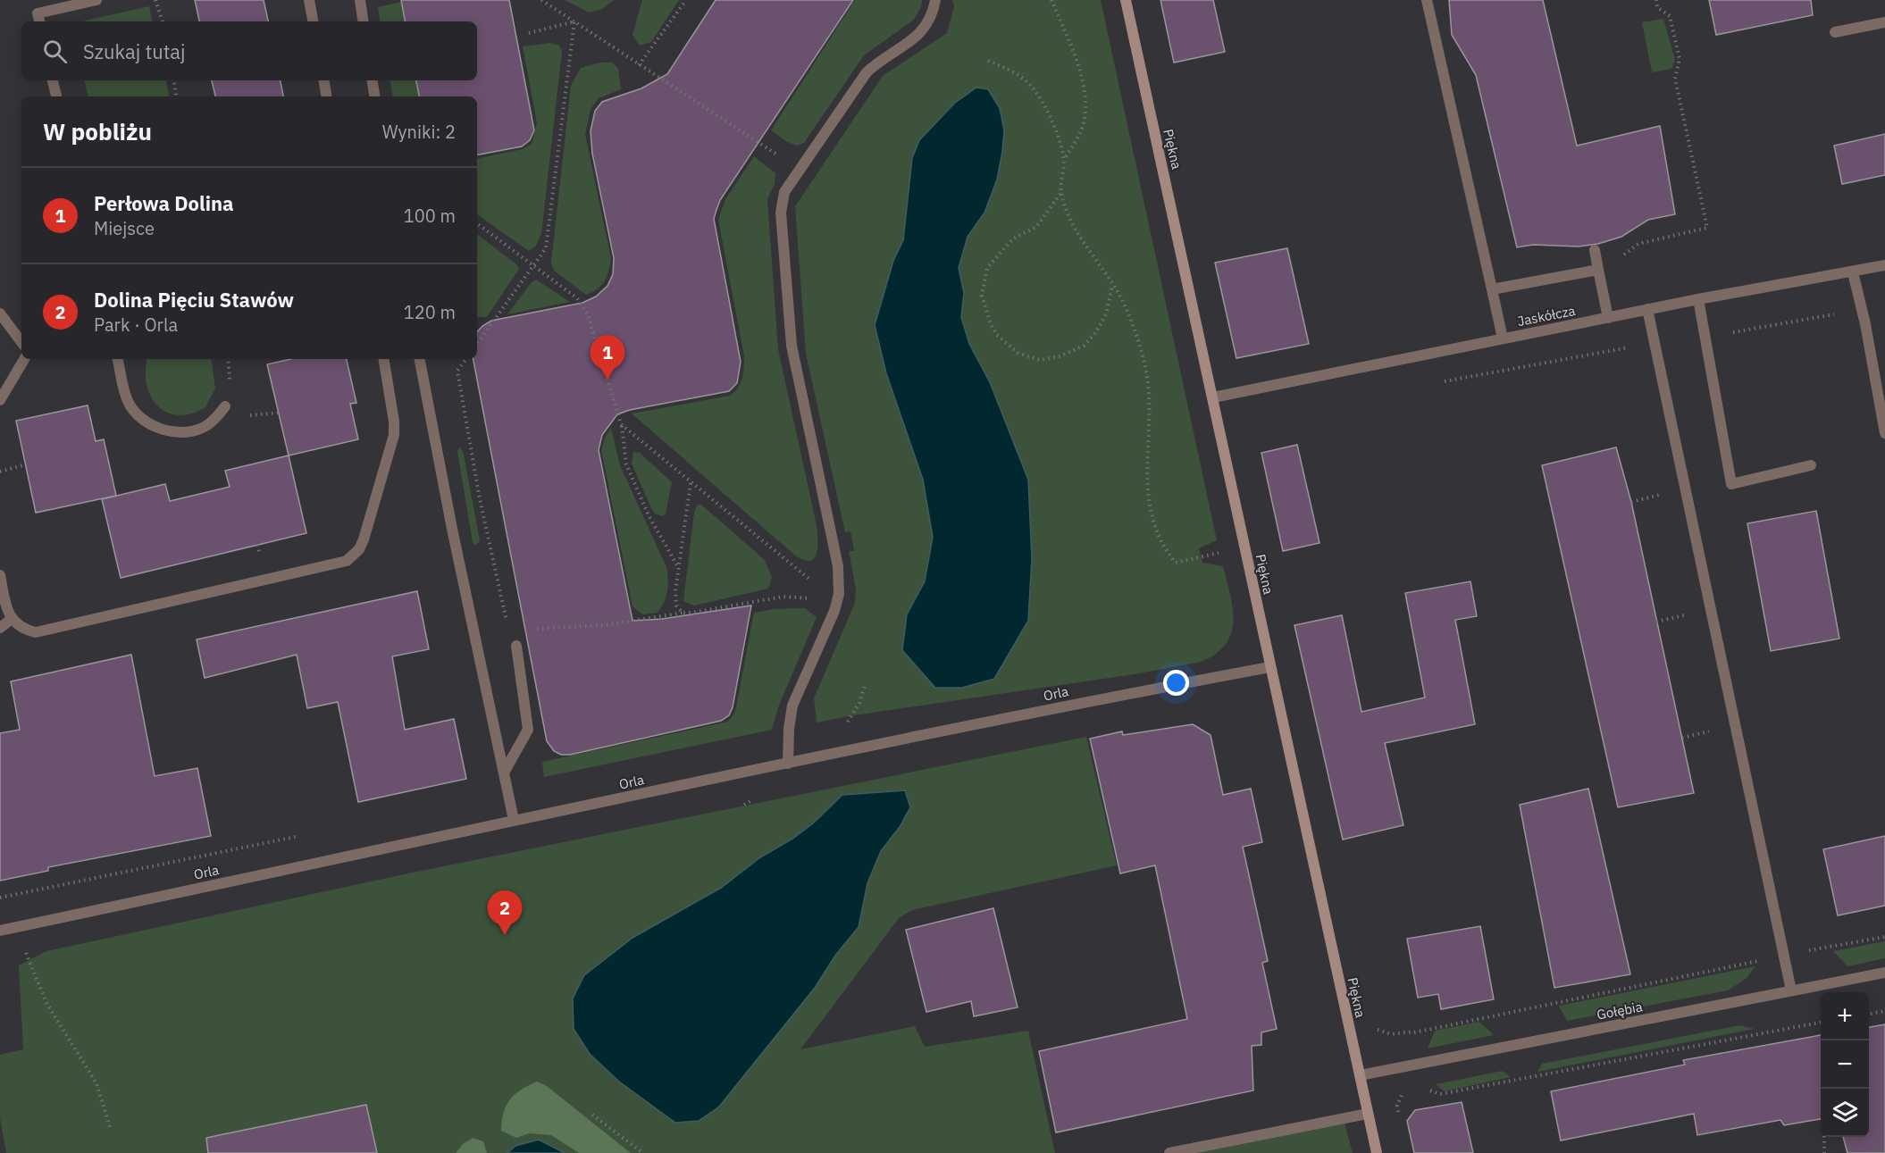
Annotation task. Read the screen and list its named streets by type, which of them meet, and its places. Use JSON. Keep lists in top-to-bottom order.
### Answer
{
  "streets": {
    "street": [
      "Piękna",
      "Jaskółcza",
      "Orla",
      "Gołębia"
    ]
  },
  "crossings": [
    ["Piękna", "Jaskółcza"],
    ["Piękna", "Orla"],
    ["Piękna", "Gołębia"]
  ],
  "page": {
    "search": "Szukaj tutaj",
    "heading": ["W pobliżu", "Wyniki: 2"],
    "list": [
      {
        "mark": "1",
        "name": "Perłowa Dolina",
        "note": "Miejsce",
        "value": "100 m"
      },
      {
        "mark": "2",
        "name": "Dolina Pięciu Stawów",
        "note": "Park · Orla",
        "value": "120 m"
      }
    ],
    "pins": ["1", "2"],
    "map_buttons": ["+", "−"]
  }
}
